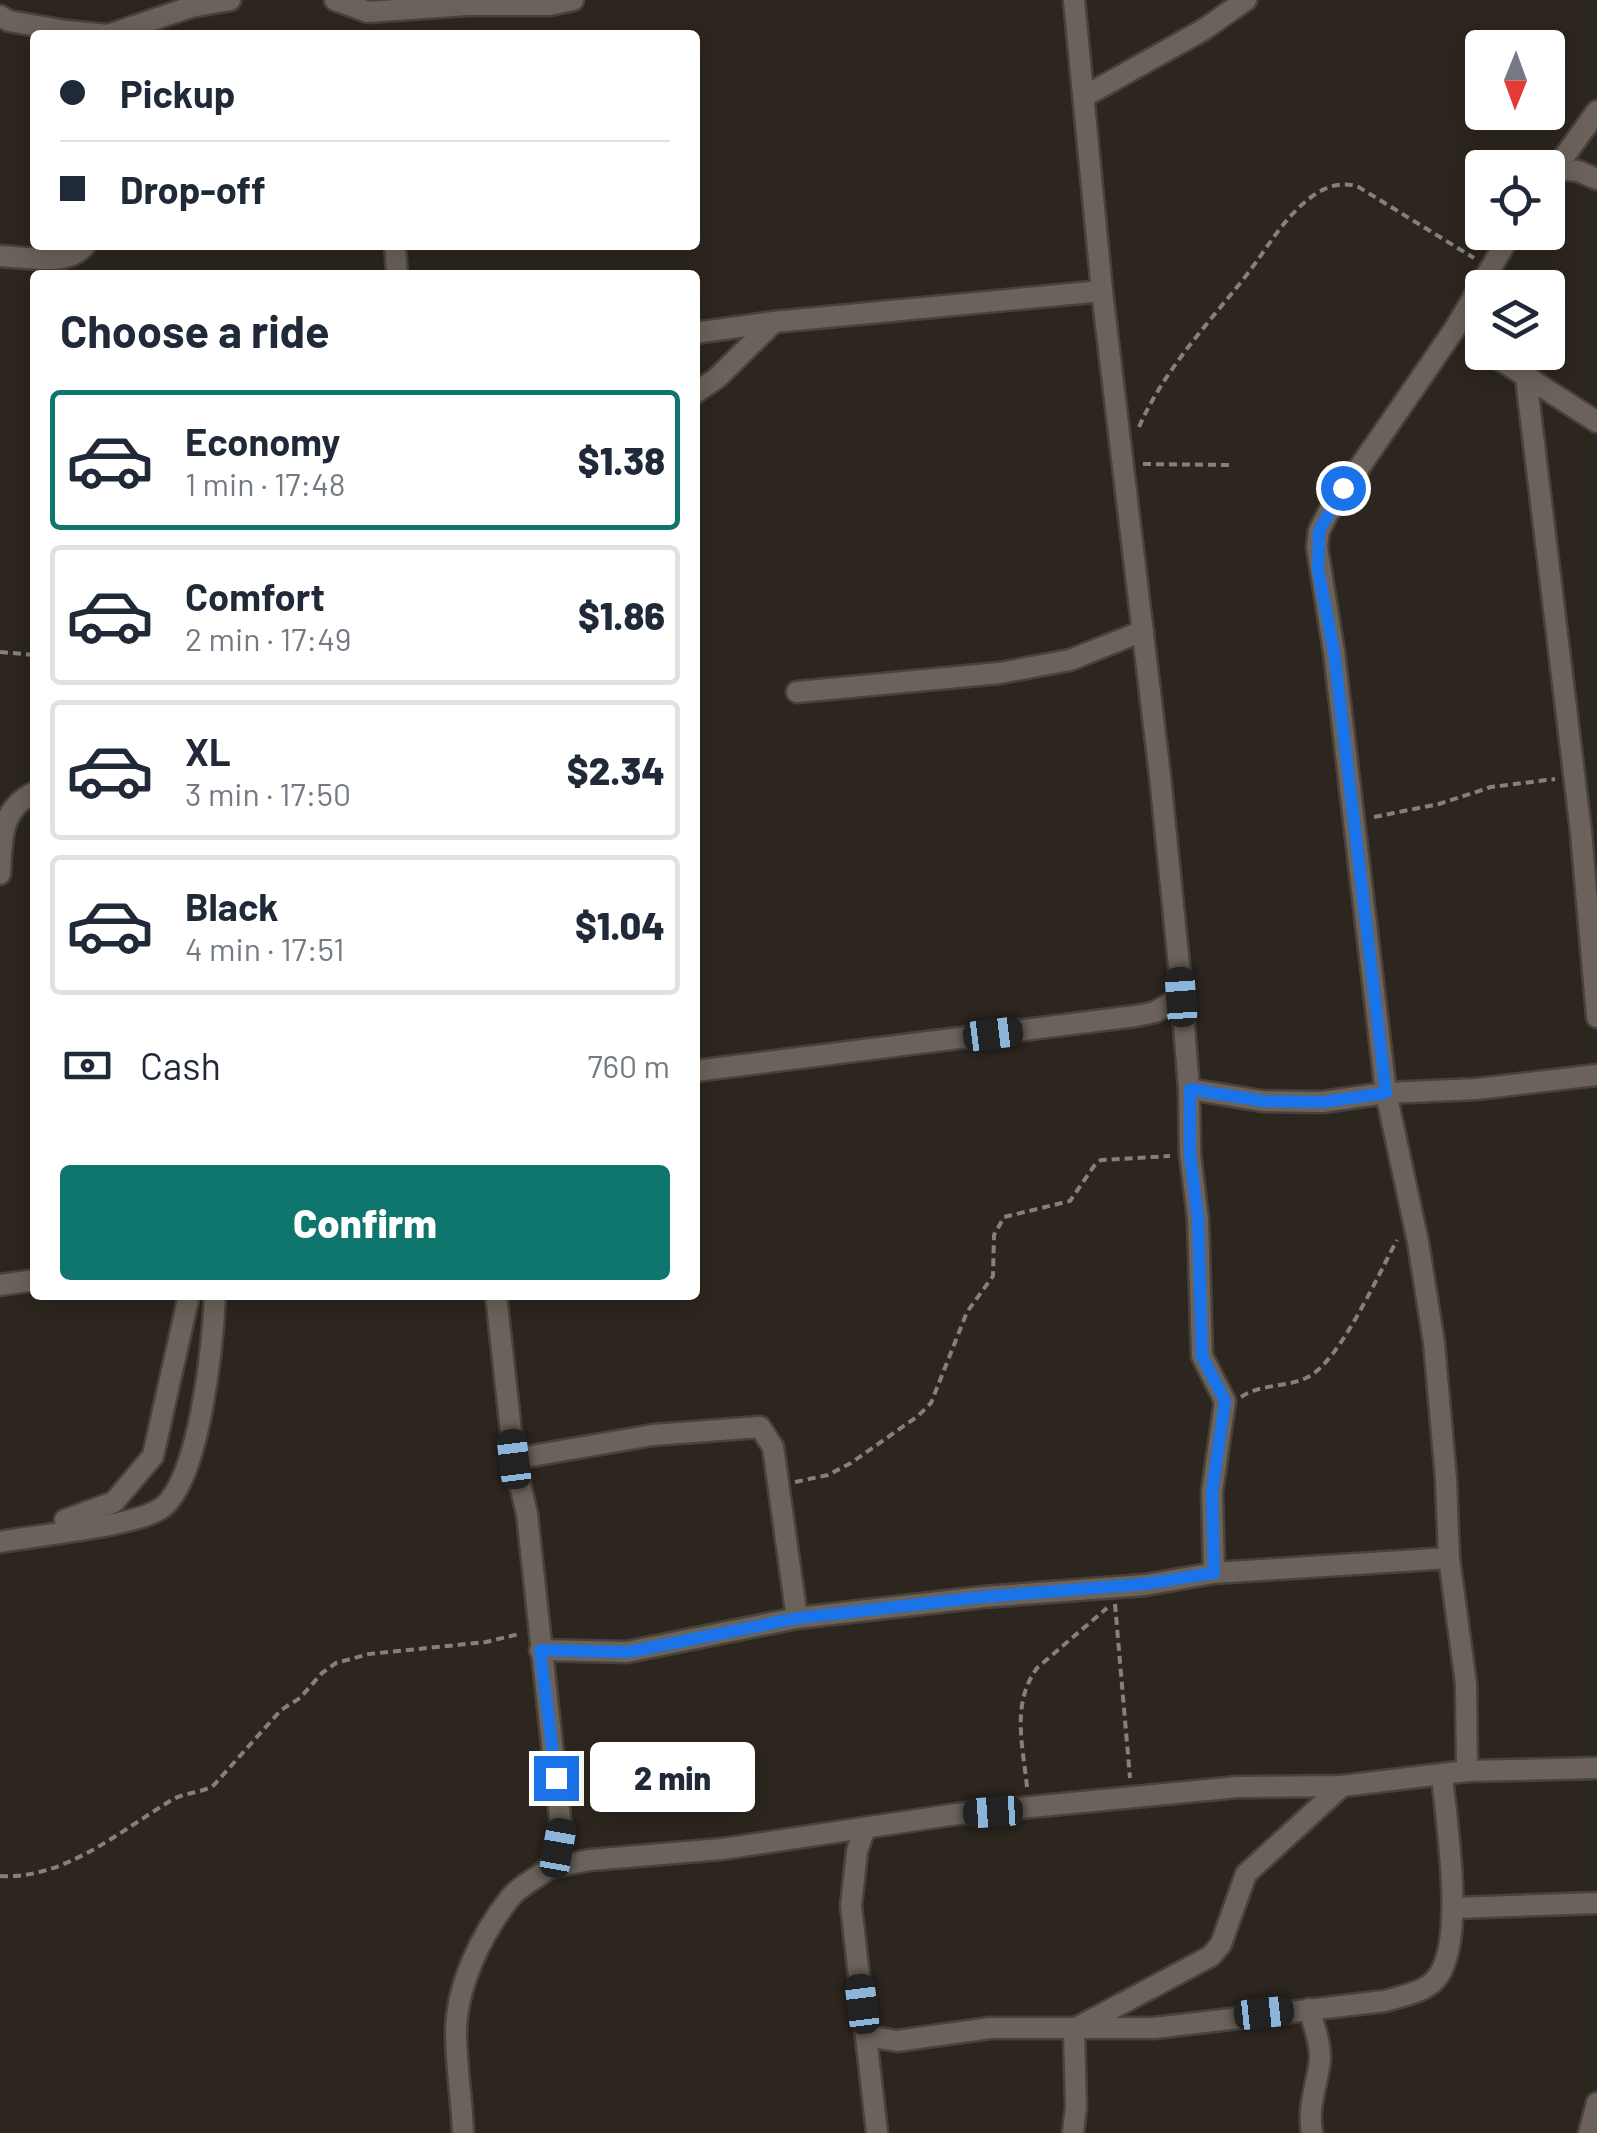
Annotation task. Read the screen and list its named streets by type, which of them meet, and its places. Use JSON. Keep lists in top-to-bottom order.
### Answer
{
  "north": "bottom",
  "page": {
    "banner": ["Pickup", "Drop-off"],
    "heading": "Choose a ride",
    "list": [
      {
        "name": "Economy",
        "note": "1 min · 17:48",
        "value": "$1.38"
      },
      {
        "name": "Comfort",
        "note": "2 min · 17:49",
        "value": "$1.86"
      },
      {
        "name": "XL",
        "note": "3 min · 17:50",
        "value": "$2.34"
      },
      {
        "name": "Black",
        "note": "4 min · 17:51",
        "value": "$1.04"
      }
    ],
    "pay": ["Cash", "760 m"],
    "buttons": "Confirm",
    "bubble": "2 min"
  }
}
